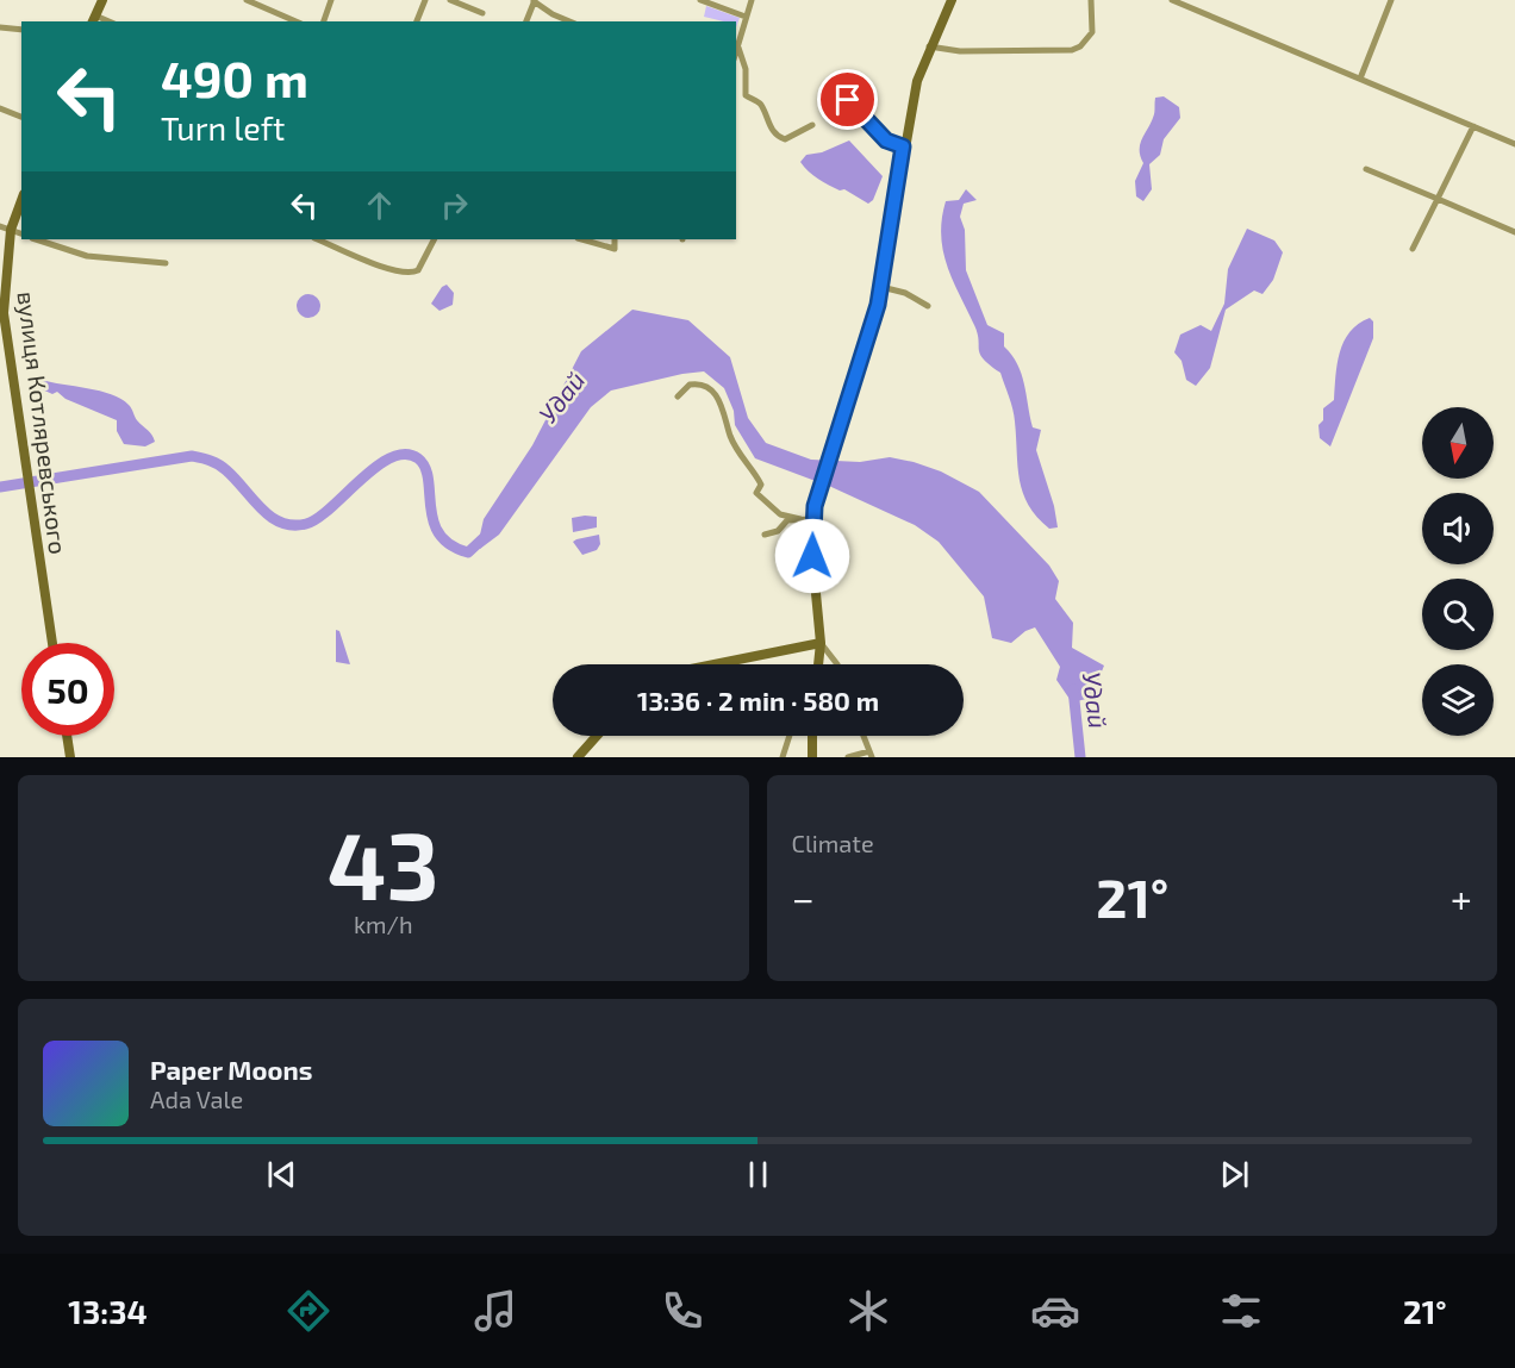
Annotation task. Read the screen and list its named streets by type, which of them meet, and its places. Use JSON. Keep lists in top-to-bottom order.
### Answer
{
  "streets": {
    "main road": ["вулиця Котляревського"]
  },
  "water": ["Удай"],
  "north": "bottom",
  "page": {
    "turn": ["490 m", "Turn left"],
    "limit": "50",
    "trip": "13:36 · 2 min · 580 m",
    "tile": [
      ["43", "km/h"],
      "Climate"
    ],
    "heat": ["−", "21°", "+"],
    "song": ["Paper Moons", "Ada Vale"],
    "tabs": ["13:34", "21°"]
  }
}
